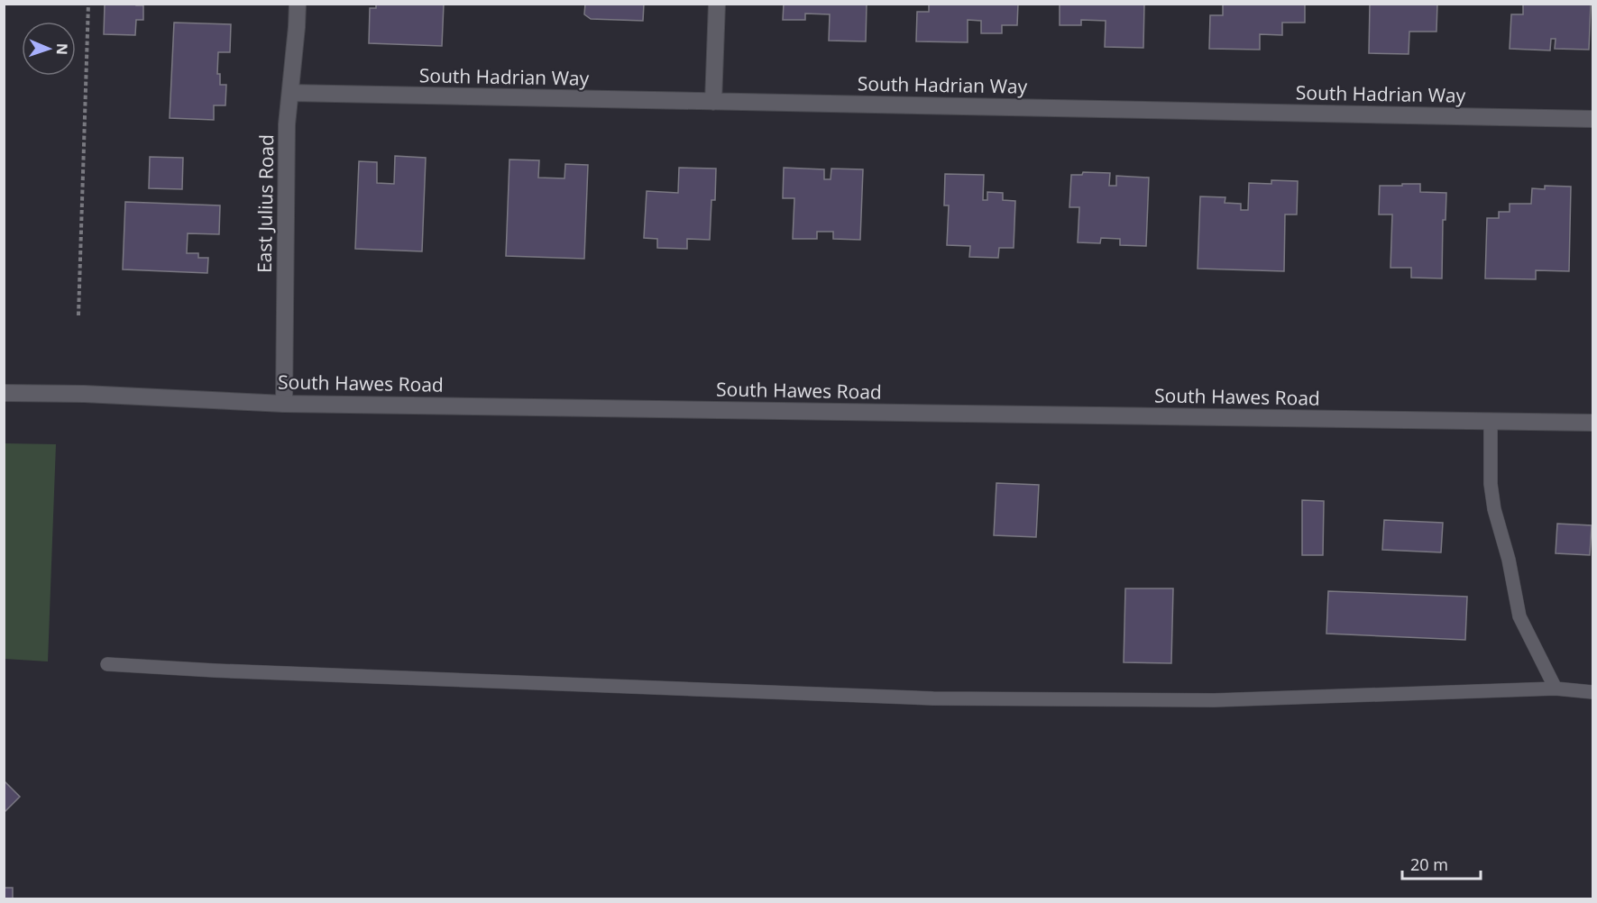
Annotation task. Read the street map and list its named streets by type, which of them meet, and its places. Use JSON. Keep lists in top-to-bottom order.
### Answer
{
  "streets": {
    "street": ["South Hadrian Way", "East Julius Road", "South Hawes Road"]
  },
  "crossings": [
    ["South Hadrian Way", "East Julius Road"],
    ["East Julius Road", "South Hawes Road"]
  ],
  "scale_bar": "20 m",
  "north": "right"
}
